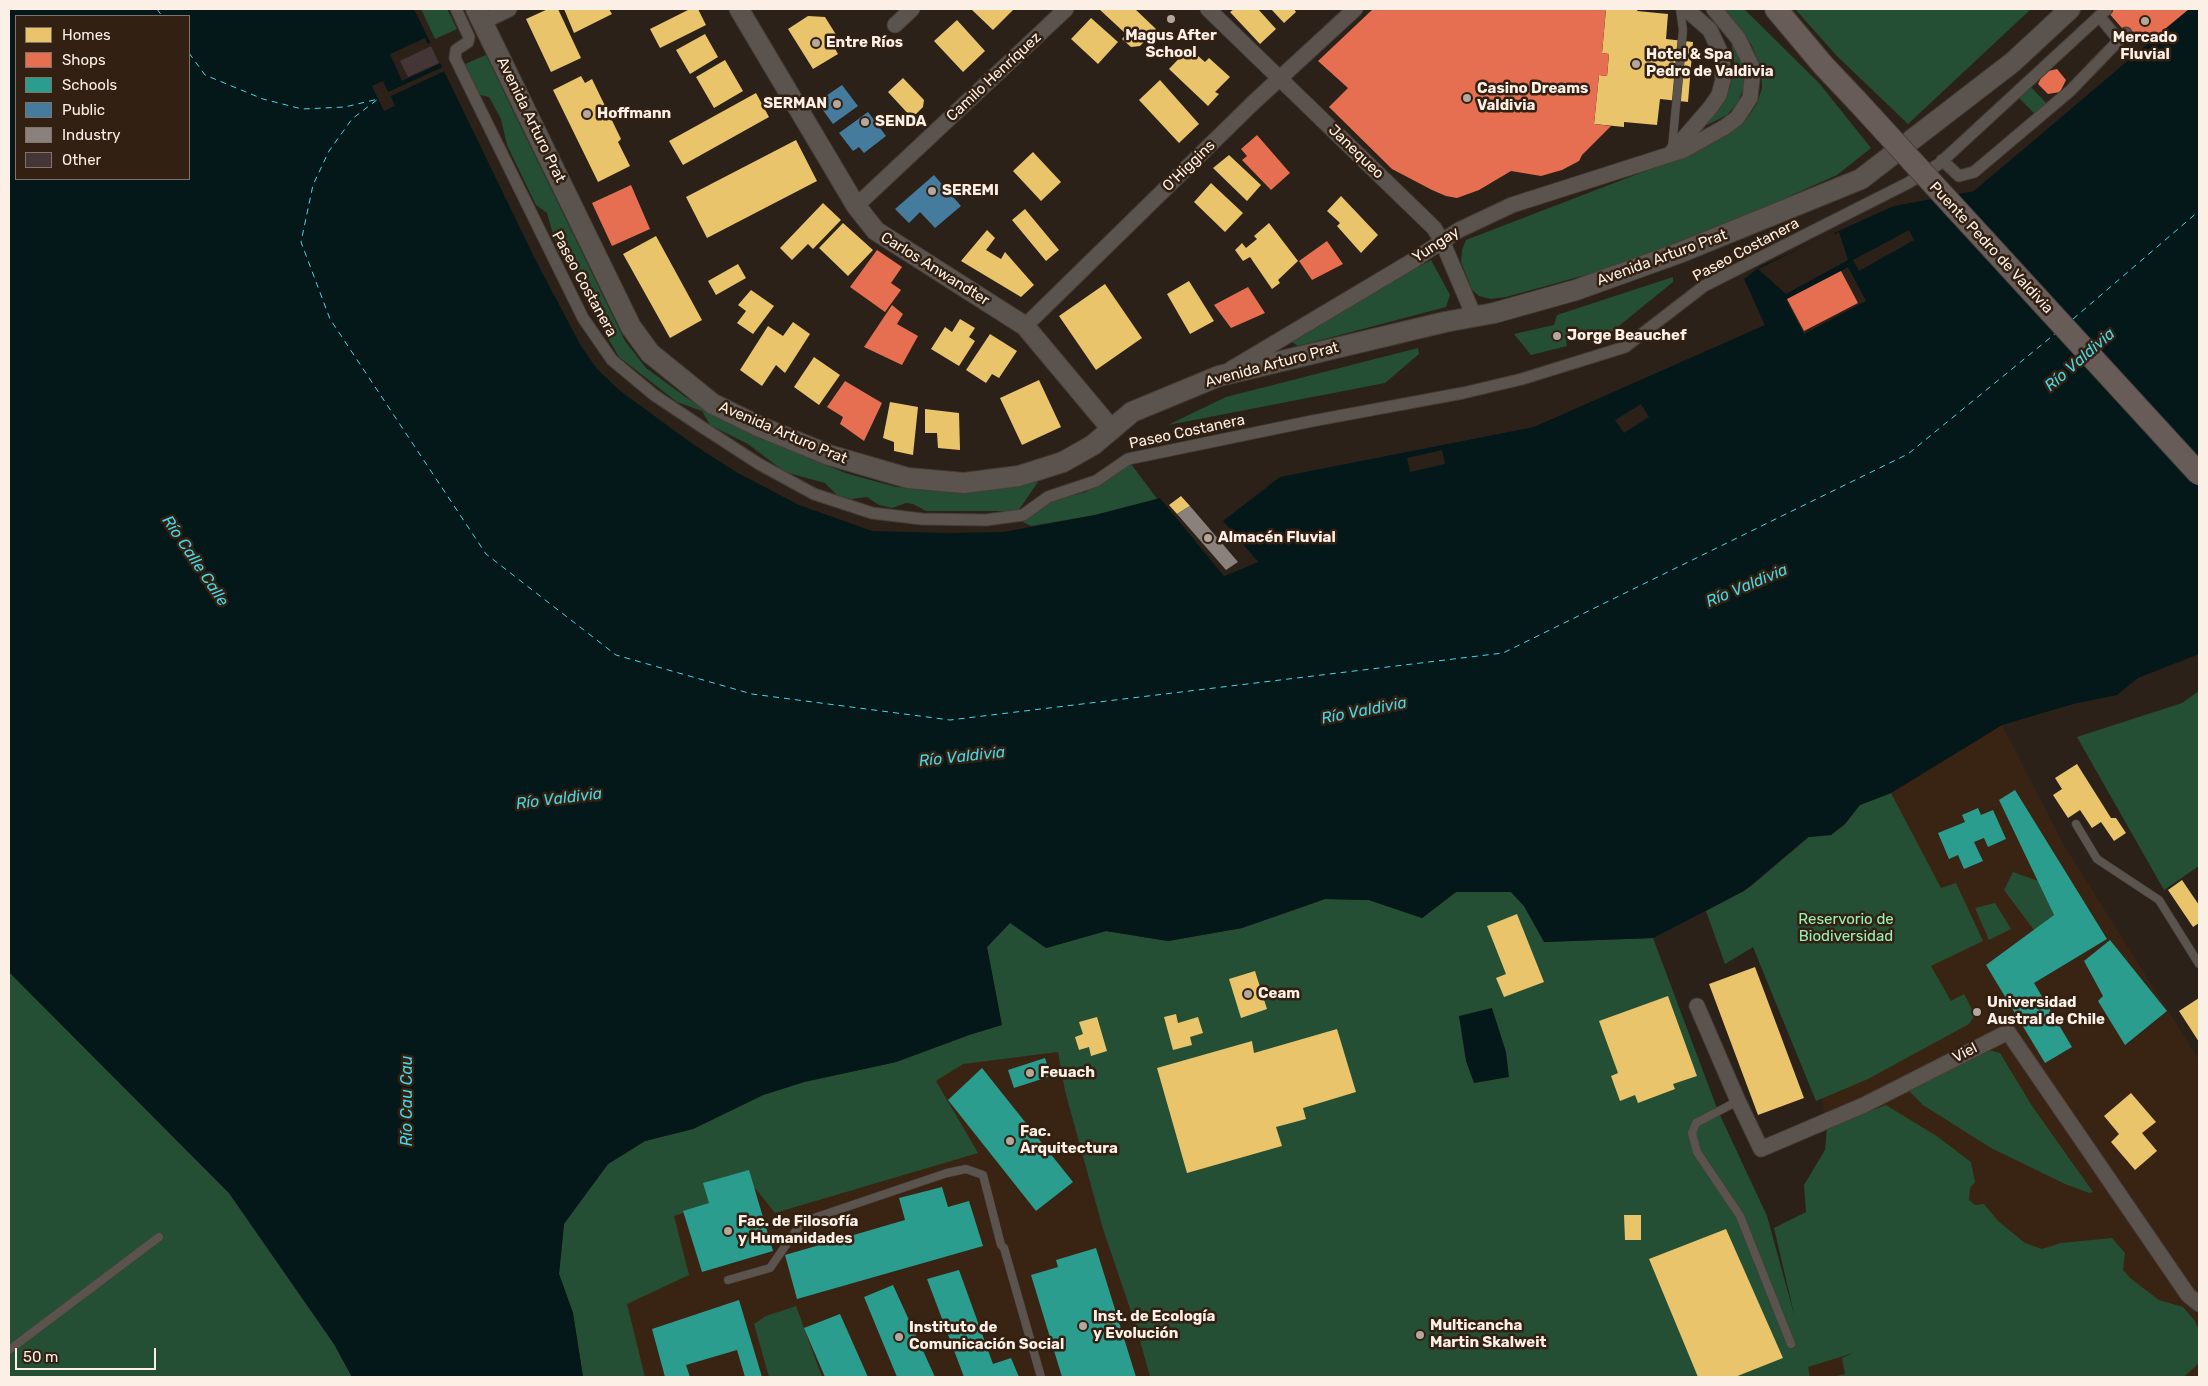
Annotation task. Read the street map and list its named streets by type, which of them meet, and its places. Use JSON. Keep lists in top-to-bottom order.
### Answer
{
  "streets": {
    "main road": ["Avenida Arturo Prat", "Puente Pedro de Valdivia"],
    "street": [
      "Camilo Henríquez",
      "Janequeo",
      "O'Higgins",
      "Yungay",
      "Paseo Costanera",
      "Carlos Anwandter",
      "Viel"
    ]
  },
  "crossings": [
    ["Camilo Henríquez", "Carlos Anwandter"],
    ["Avenida Arturo Prat", "Janequeo"],
    ["Avenida Arturo Prat", "Yungay"],
    ["Avenida Arturo Prat", "Carlos Anwandter"],
    ["Janequeo", "O'Higgins"],
    ["Janequeo", "Yungay"],
    ["O'Higgins", "Carlos Anwandter"]
  ],
  "water": ["Río Valdivia", "Río Calle Calle", "Río Cau Cau"],
  "parks": ["Reservorio de Biodiversidad"],
  "places": [
    "Magus After School",
    "Mercado Fluvial",
    "Entre Ríos",
    "Hotel & Spa Pedro de Valdivia",
    "Casino Dreams Valdivia",
    "SERMAN",
    "Hoffmann",
    "SENDA",
    "SEREMI",
    "Jorge Beauchef",
    "Almacén Fluvial",
    "Ceam",
    "Universidad Austral de Chile",
    "Feuach",
    "Fac. Arquitectura",
    "Fac. de Filosofía y Humanidades",
    "Inst. de Ecología y Evolución",
    "Multicancha Martin Skalweit",
    "Instituto de Comunicación Social"
  ],
  "legend": [
    "Homes",
    "Shops",
    "Schools",
    "Public",
    "Industry",
    "Other"
  ],
  "scale_bar": "50 m"
}
